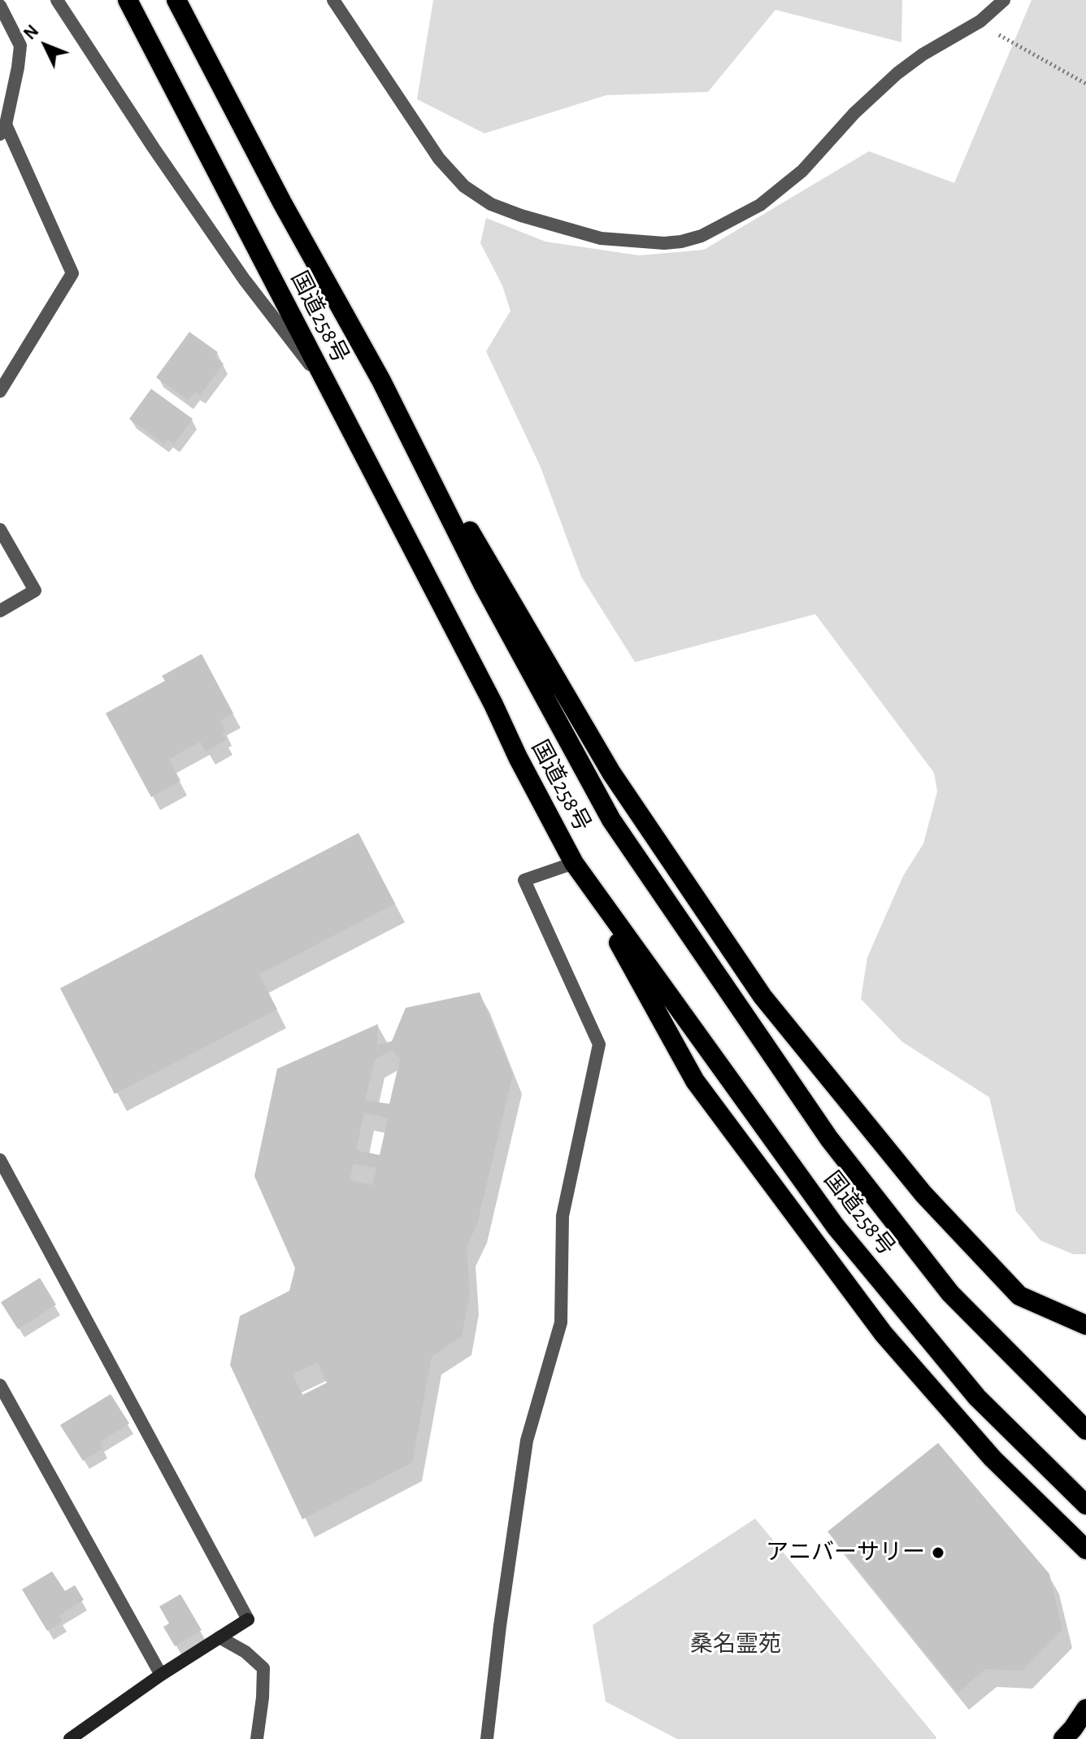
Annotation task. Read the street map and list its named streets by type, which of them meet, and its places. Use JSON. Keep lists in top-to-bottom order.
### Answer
{
  "streets": {
    "highway": ["国道258号"]
  },
  "parks": ["桑名霊苑"],
  "places": ["アニバーサリー"],
  "north": "top left"
}
